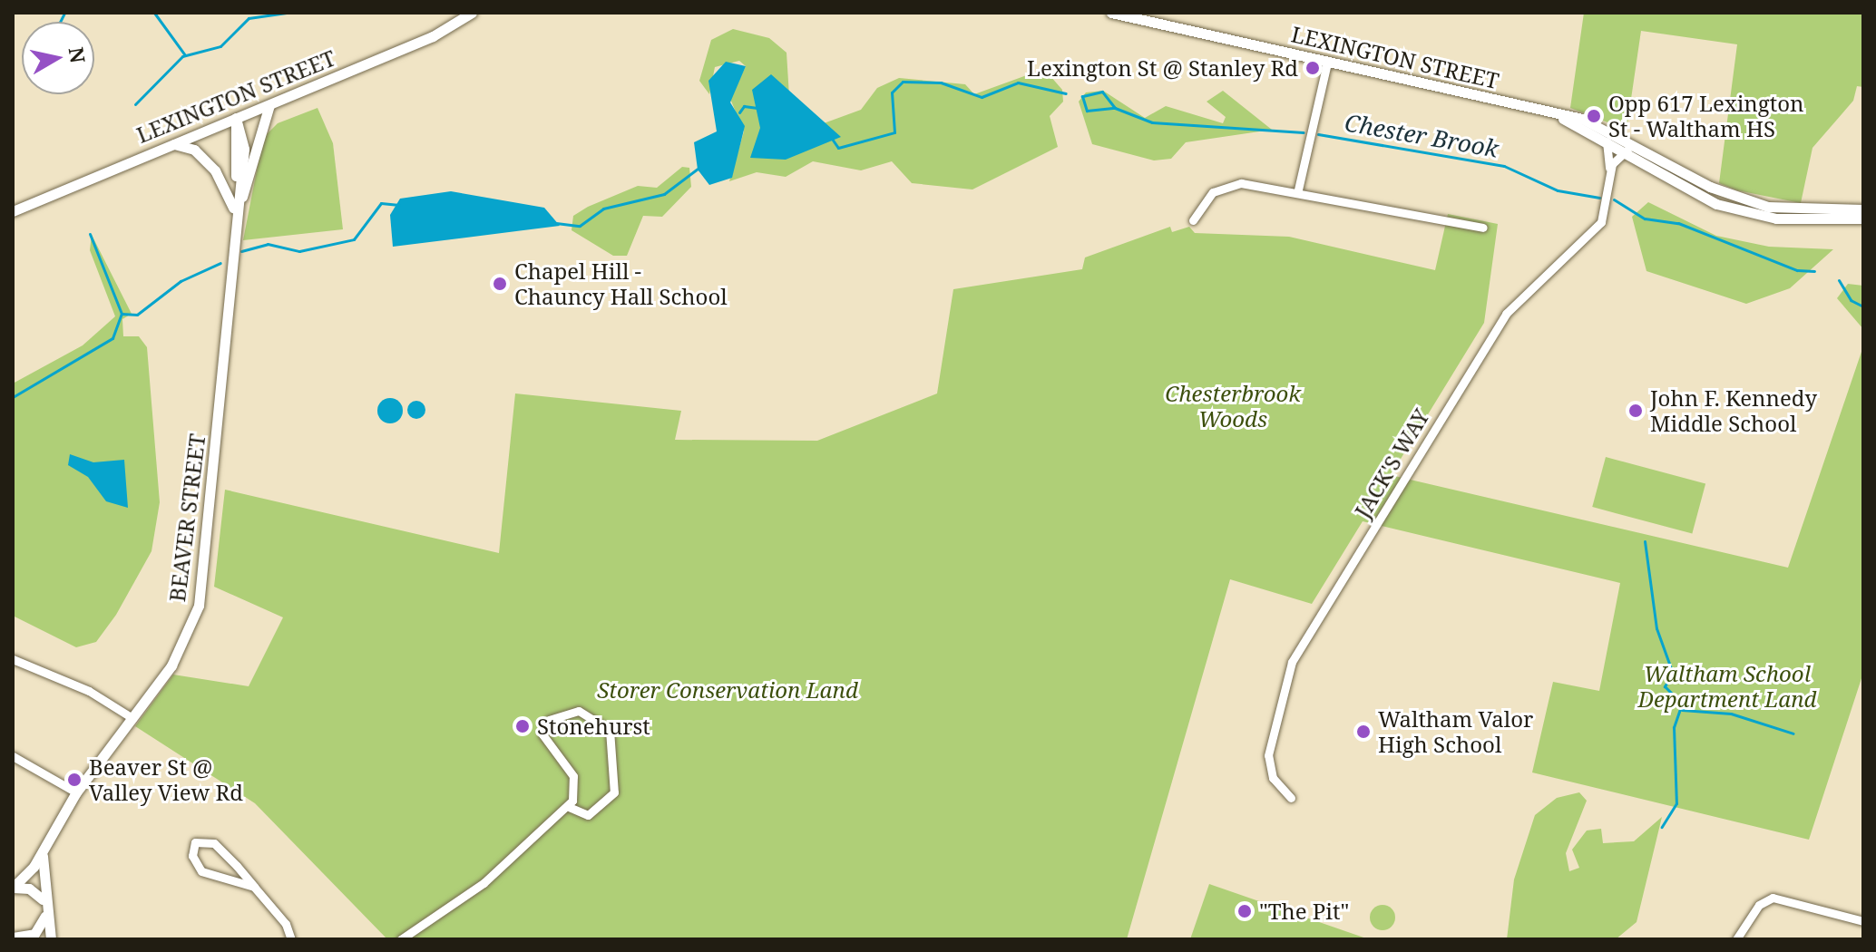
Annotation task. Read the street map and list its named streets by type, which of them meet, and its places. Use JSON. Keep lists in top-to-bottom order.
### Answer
{
  "streets": {
    "main road": ["LEXINGTON STREET", "BEAVER STREET"],
    "street": ["JACK'S WAY"]
  },
  "crossings": [
    ["LEXINGTON STREET", "JACK'S WAY"],
    ["LEXINGTON STREET", "BEAVER STREET"]
  ],
  "water": ["Chester Brook"],
  "parks": ["Chesterbrook Woods", "Waltham School Department Land", "Storer Conservation Land"],
  "places": [
    "Lexington St @ Stanley Rd",
    "Opp 617 Lexington St - Waltham HS",
    "Chapel Hill - Chauncy Hall School",
    "John F. Kennedy Middle School",
    "Stonehurst",
    "Waltham Valor High School",
    "Beaver St @ Valley View Rd",
    "\"The Pit\""
  ],
  "north": "right"
}
